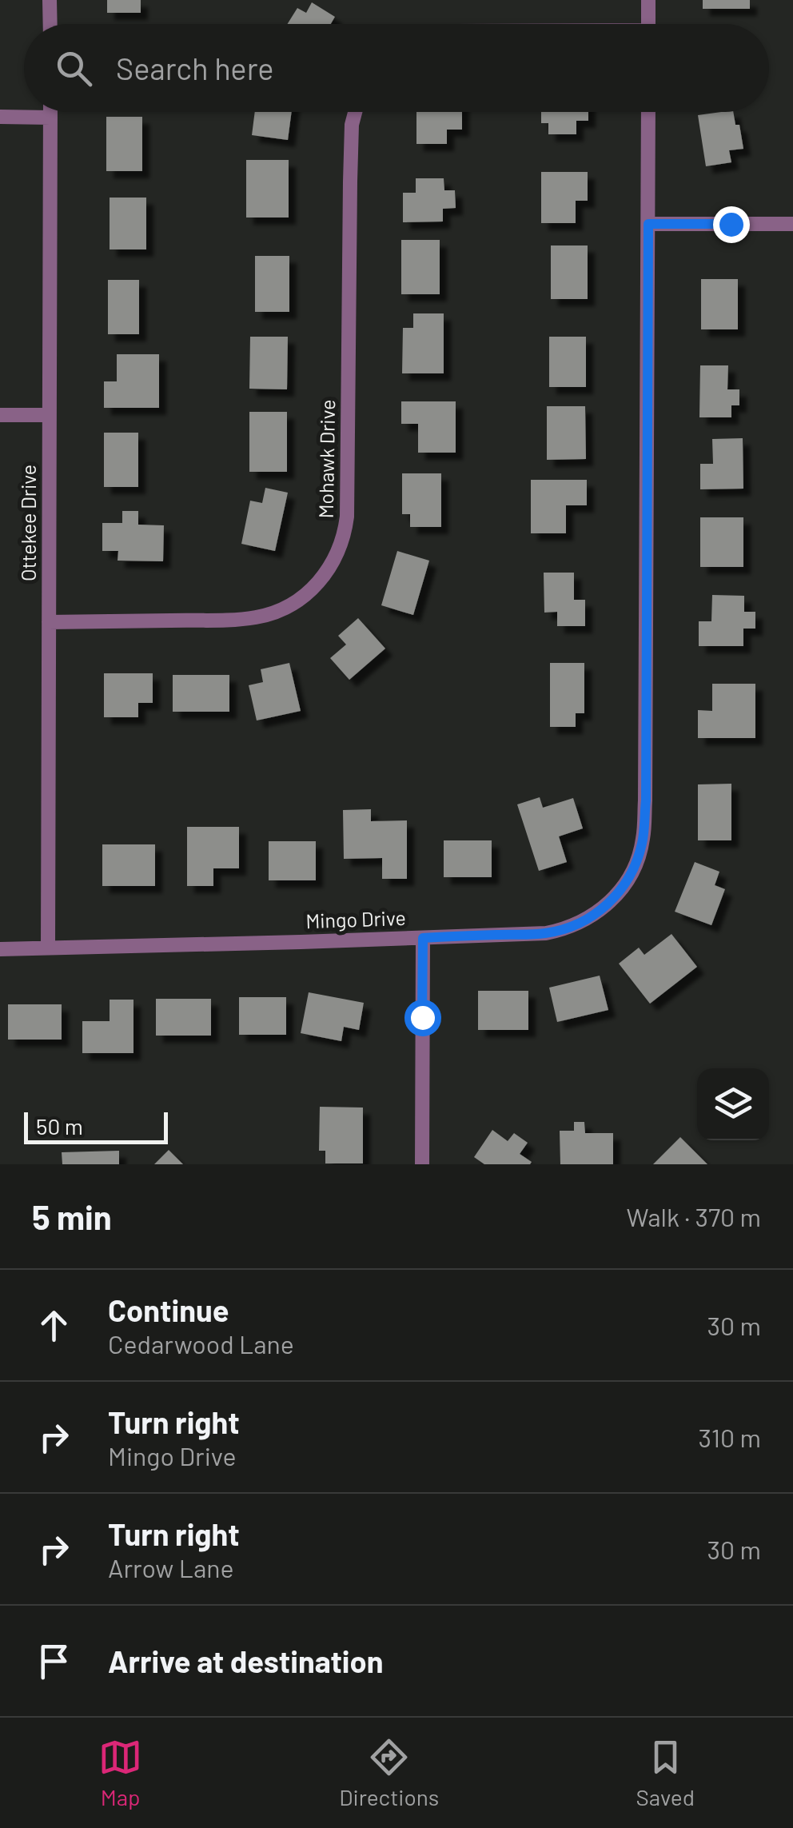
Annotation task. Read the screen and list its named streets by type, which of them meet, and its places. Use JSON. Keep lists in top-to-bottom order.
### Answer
{
  "streets": {
    "street": ["Mohawk Drive", "Ottekee Drive", "Mingo Drive"]
  },
  "crossings": [
    ["Mohawk Drive", "Ottekee Drive"],
    ["Ottekee Drive", "Mingo Drive"]
  ],
  "scale_bar": "50 m",
  "page": {
    "search": "Search here",
    "scale": "50 m",
    "heading": ["5 min", "Walk · 370 m"],
    "list": [
      ["Continue", "Cedarwood Lane", "30 m"],
      ["Turn right", "Mingo Drive", "310 m"],
      ["Turn right", "Arrow Lane", "30 m"],
      "Arrive at destination"
    ],
    "nav": ["Map", "Directions", "Saved"]
  }
}
